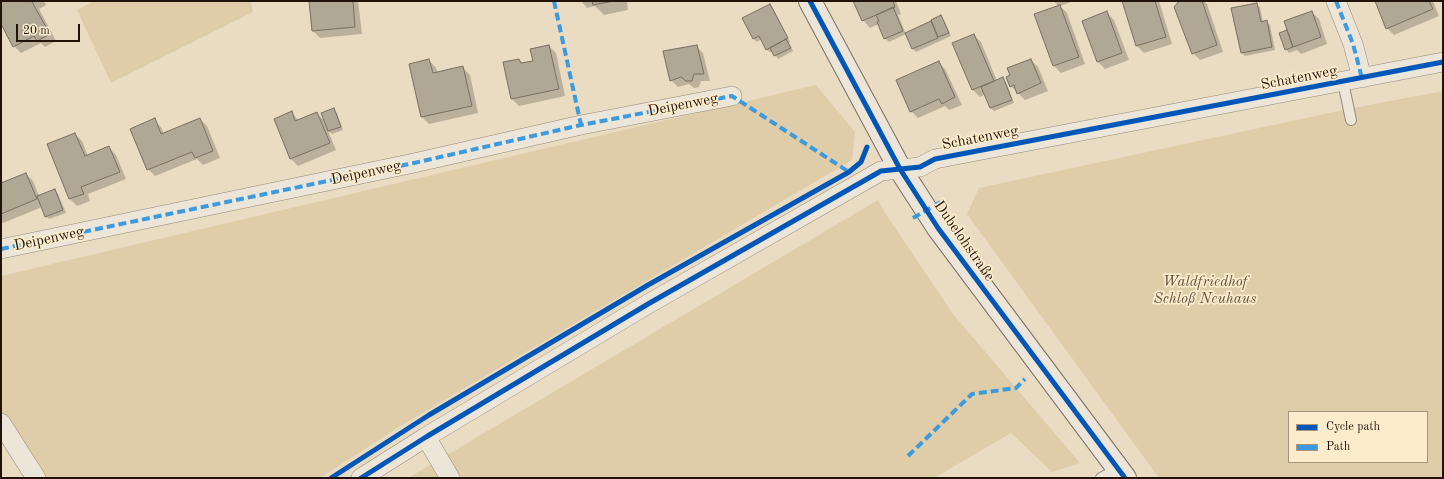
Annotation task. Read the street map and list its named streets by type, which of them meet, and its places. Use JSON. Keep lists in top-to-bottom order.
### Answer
{
  "streets": {
    "main road": ["Dubelohstraße"],
    "street": ["Schatenweg", "Deipenweg"]
  },
  "crossings": [
    ["Schatenweg", "Dubelohstraße"]
  ],
  "parks": ["Waldfriedhof Schloß Neuhaus"],
  "legend": ["Cycle path", "Path"],
  "scale_bar": "20 m"
}
